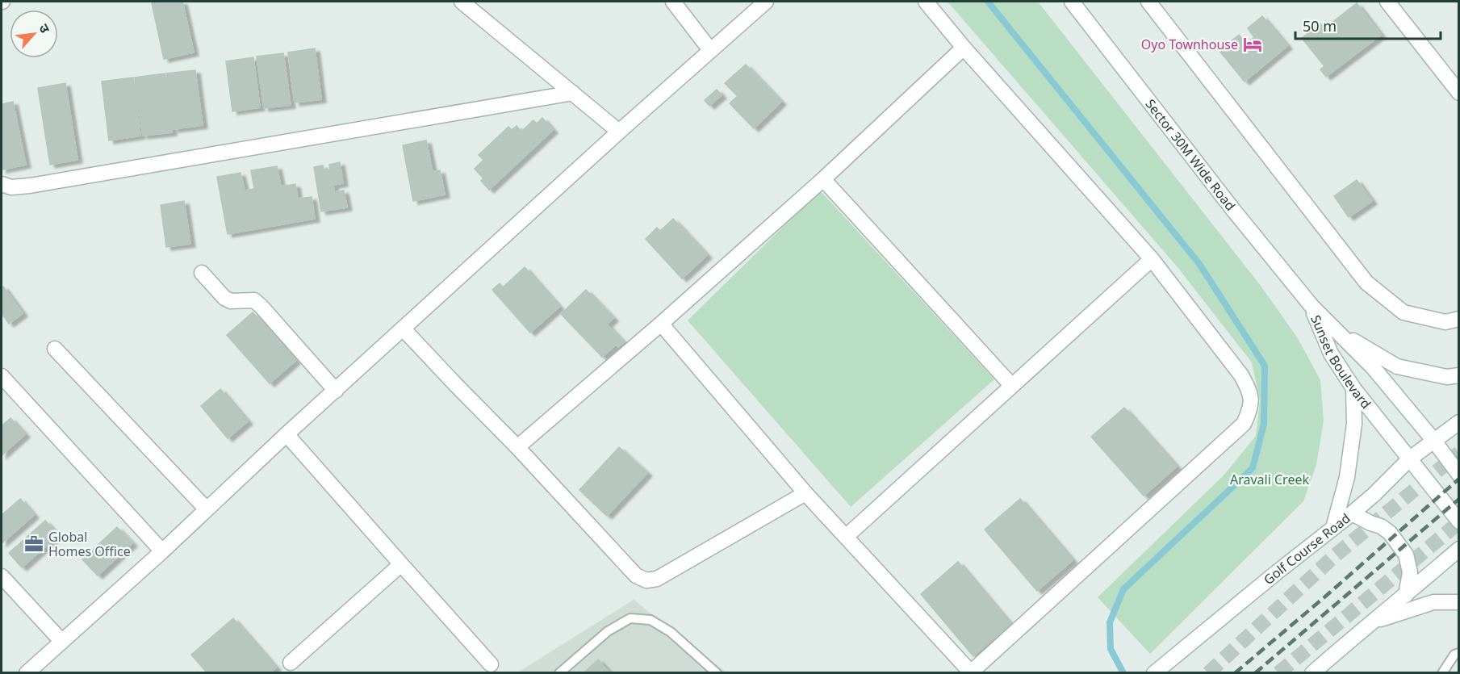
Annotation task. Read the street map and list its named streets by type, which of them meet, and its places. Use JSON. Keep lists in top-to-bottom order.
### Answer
{
  "streets": {
    "street": ["Sector 30M Wide Road", "Sunset Boulevard", "Golf Course Road"]
  },
  "crossings": [
    ["Sector 30M Wide Road", "Sunset Boulevard"],
    ["Sunset Boulevard", "Golf Course Road"]
  ],
  "parks": ["Aravali Creek"],
  "places": {
    "hotel": ["Oyo Townhouse"],
    "office": ["Global Homes Office"]
  },
  "scale_bar": "50 m",
  "north": "top right"
}
